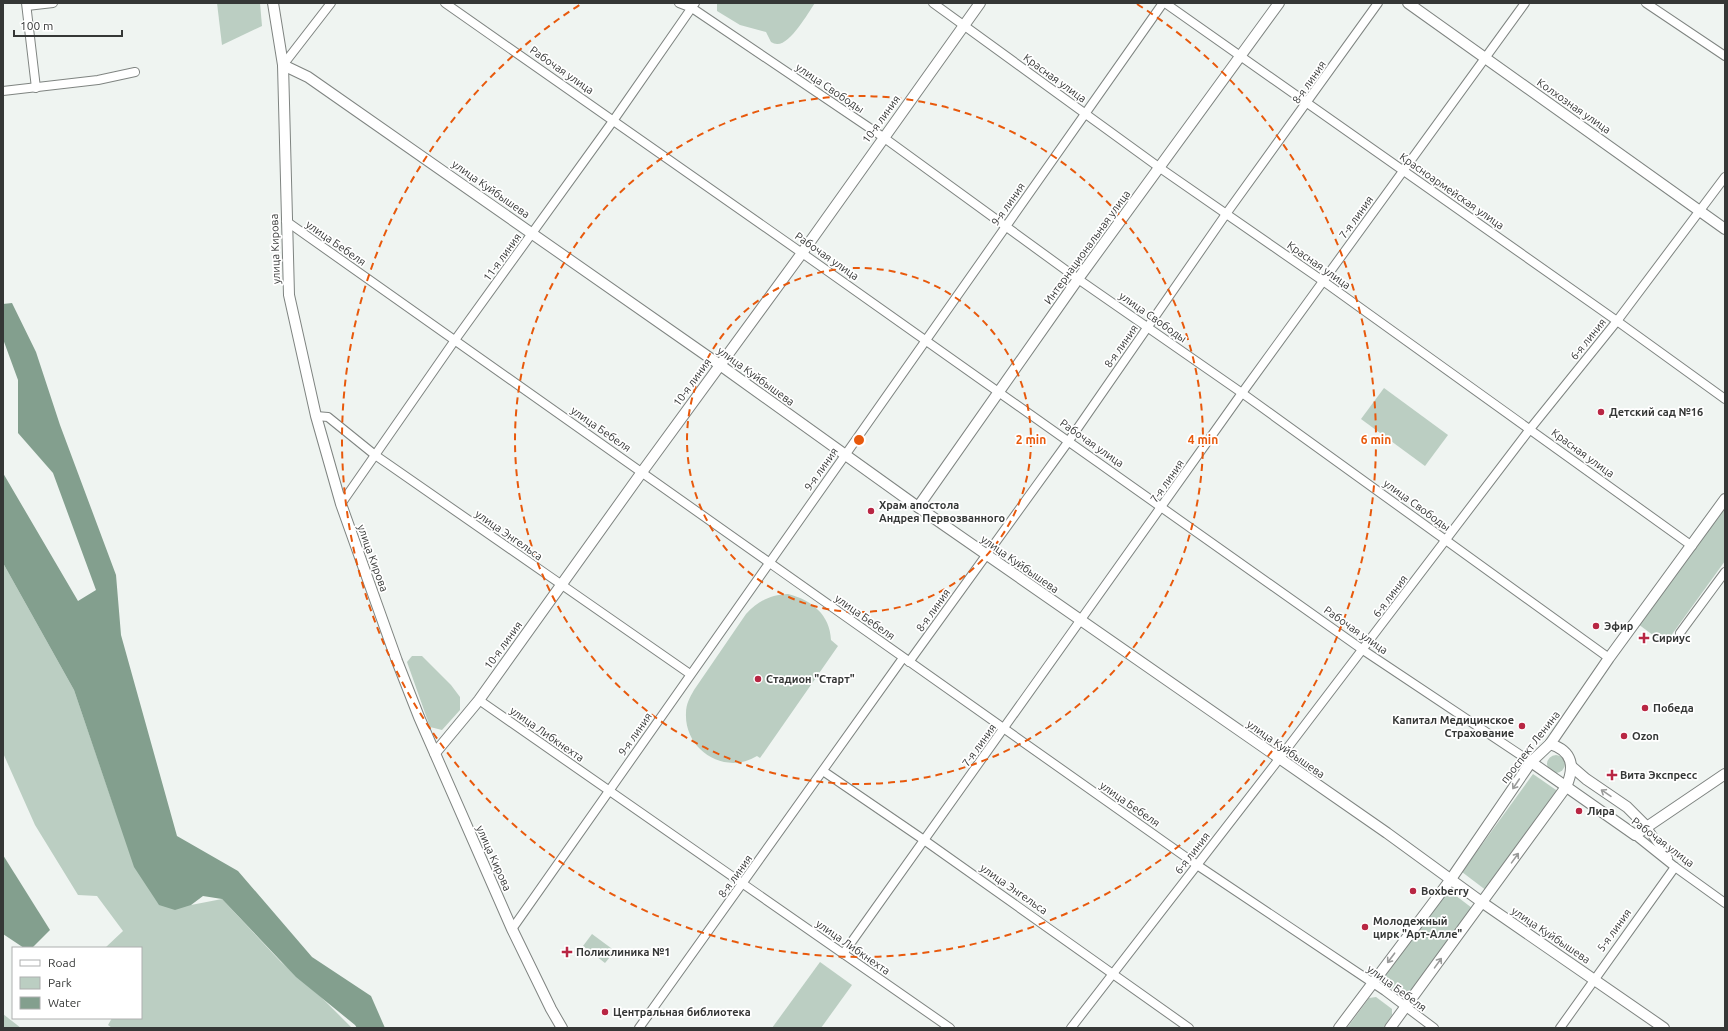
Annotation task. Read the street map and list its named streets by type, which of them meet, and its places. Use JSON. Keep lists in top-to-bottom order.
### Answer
{
  "streets": {
    "street": [
      "Рабочая улица",
      "Красная улица",
      "8-я линия",
      "улица Свободы",
      "Колхозная улица",
      "10-я линия",
      "улица Куйбышева",
      "Красноармейская улица",
      "9-я линия",
      "7-я линия",
      "улица Бебеля",
      "Интернациональная улица",
      "улица Кирова",
      "11-я линия",
      "6-я линия",
      "улица Энгельса",
      "улица Либкнехта",
      "проспект Ленина",
      "5-я линия"
    ]
  },
  "crossings": [
    ["Рабочая улица", "8-я линия"],
    ["Рабочая улица", "10-я линия"],
    ["Рабочая улица", "9-я линия"],
    ["Рабочая улица", "7-я линия"],
    ["Рабочая улица", "Интернациональная улица"],
    ["Рабочая улица", "11-я линия"],
    ["Рабочая улица", "6-я линия"],
    ["Рабочая улица", "проспект Ленина"],
    ["Рабочая улица", "5-я линия"],
    ["Красная улица", "8-я линия"],
    ["Красная улица", "10-я линия"],
    ["Красная улица", "9-я линия"],
    ["Красная улица", "7-я линия"],
    ["Красная улица", "Интернациональная улица"],
    ["Красная улица", "6-я линия"],
    ["Красная улица", "проспект Ленина"],
    ["8-я линия", "улица Свободы"],
    ["8-я линия", "улица Куйбышева"],
    ["8-я линия", "Красноармейская улица"],
    ["8-я линия", "улица Бебеля"],
    ["8-я линия", "улица Энгельса"],
    ["8-я линия", "улица Либкнехта"],
    ["улица Свободы", "10-я линия"],
    ["улица Свободы", "9-я линия"],
    ["улица Свободы", "7-я линия"],
    ["улица Свободы", "Интернациональная улица"],
    ["улица Свободы", "11-я линия"],
    ["улица Свободы", "6-я линия"],
    ["улица Свободы", "проспект Ленина"],
    ["Колхозная улица", "7-я линия"],
    ["Колхозная улица", "6-я линия"],
    ["10-я линия", "улица Куйбышева"],
    ["10-я линия", "улица Бебеля"],
    ["10-я линия", "улица Кирова"],
    ["10-я линия", "улица Энгельса"],
    ["10-я линия", "улица Либкнехта"],
    ["улица Куйбышева", "9-я линия"],
    ["улица Куйбышева", "7-я линия"],
    ["улица Куйбышева", "Интернациональная улица"],
    ["улица Куйбышева", "улица Кирова"],
    ["улица Куйбышева", "11-я линия"],
    ["улица Куйбышева", "6-я линия"],
    ["улица Куйбышева", "проспект Ленина"],
    ["улица Куйбышева", "5-я линия"],
    ["Красноармейская улица", "9-я линия"],
    ["Красноармейская улица", "7-я линия"],
    ["Красноармейская улица", "Интернациональная улица"],
    ["Красноармейская улица", "6-я линия"],
    ["9-я линия", "улица Бебеля"],
    ["9-я линия", "улица Кирова"],
    ["9-я линия", "улица Энгельса"],
    ["9-я линия", "улица Либкнехта"],
    ["7-я линия", "улица Бебеля"],
    ["7-я линия", "улица Энгельса"],
    ["7-я линия", "улица Либкнехта"],
    ["улица Бебеля", "улица Кирова"],
    ["улица Бебеля", "11-я линия"],
    ["улица Бебеля", "6-я линия"],
    ["улица Бебеля", "проспект Ленина"],
    ["улица Кирова", "11-я линия"],
    ["улица Кирова", "улица Энгельса"],
    ["11-я линия", "улица Энгельса"],
    ["6-я линия", "улица Энгельса"]
  ],
  "places": {
    "other": [
      "Детский сад №16",
      "Храм апостола Андрея Первозванного",
      "Эфир",
      "Стадион \"Старт\"",
      "Победа",
      "Капитал Медицинское Страхование",
      "Ozon",
      "Лира",
      "Boxberry",
      "Молодежный цирк \"Арт-Алле\"",
      "Центральная библиотека"
    ],
    "health": ["Сириус", "Вита Экспресс", "Поликлиника №1"]
  },
  "legend": ["Road", "Park", "Water"],
  "scale_bar": "100 m",
  "rings": ["2 min", "4 min", "6 min"]
}
